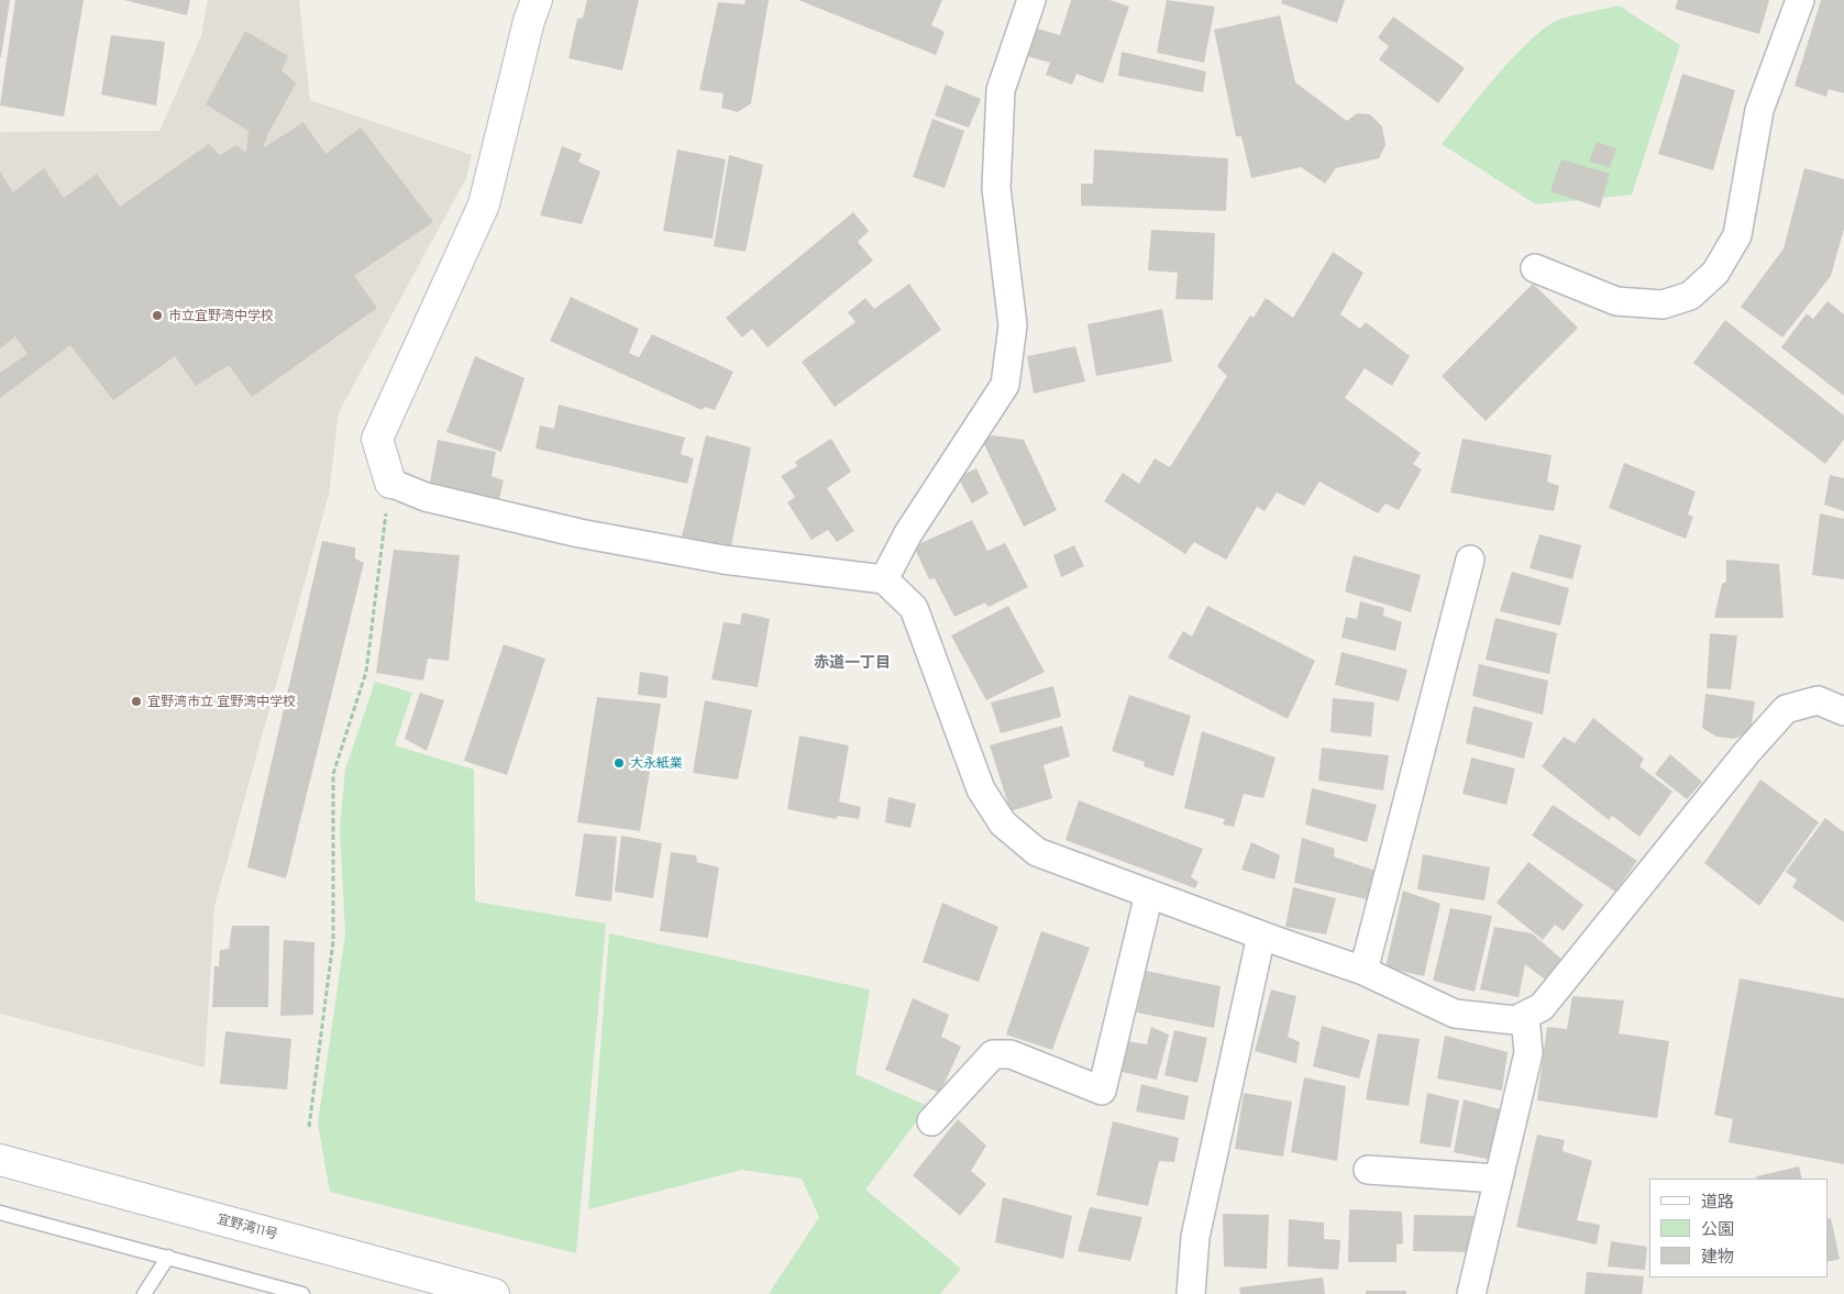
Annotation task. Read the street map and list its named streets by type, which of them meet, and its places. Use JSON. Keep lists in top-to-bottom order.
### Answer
{
  "streets": {
    "street": ["宜野湾11号"]
  },
  "districts": ["赤道一丁目"],
  "places": ["市立宜野湾中学校", "宜野湾市立 宜野湾中学校", "大永紙業"],
  "legend": ["道路", "公園", "建物"]
}
